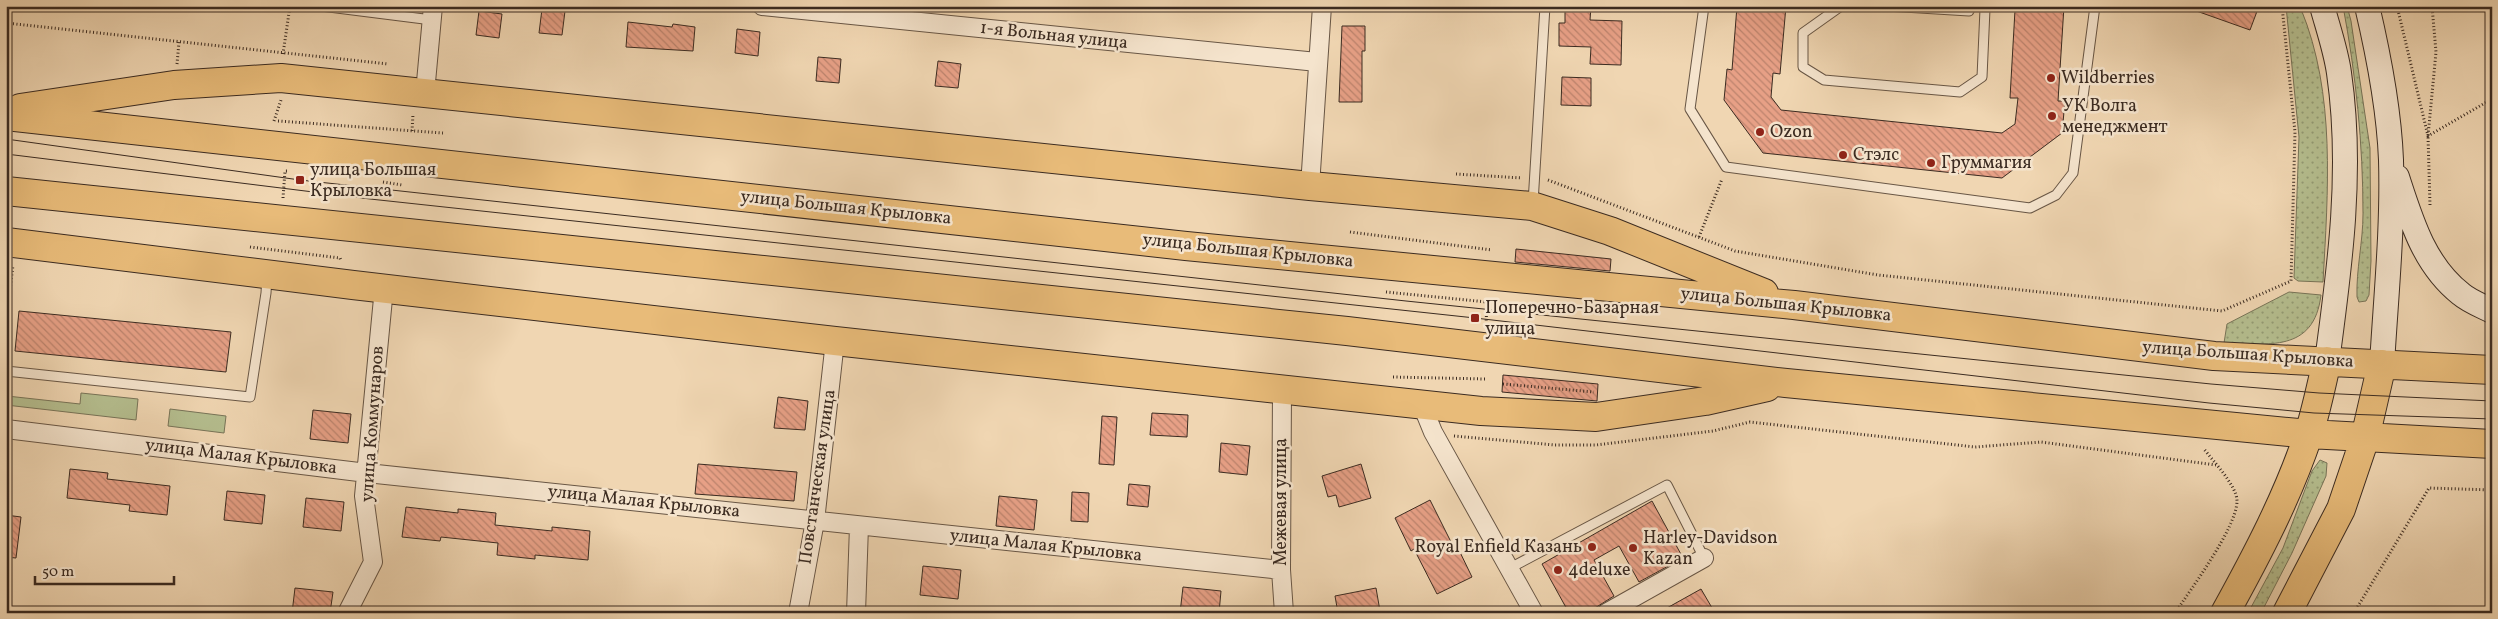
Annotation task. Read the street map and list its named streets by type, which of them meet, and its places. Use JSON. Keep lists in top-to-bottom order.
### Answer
{
  "streets": {
    "main road": ["улица Большая Крыловка"],
    "street": [
      "1-я Вольная улица",
      "улица Коммунаров",
      "улица Малая Крыловка",
      "Повстанческая улица",
      "Межевая улица"
    ]
  },
  "crossings": [
    ["улица Коммунаров", "улица Малая Крыловка"],
    ["улица Малая Крыловка", "Повстанческая улица"],
    ["улица Малая Крыловка", "Межевая улица"]
  ],
  "places": {
    "other": [
      "Wildberries",
      "УК Волга менеджмент",
      "Ozon",
      "Стэлс",
      "Груммагия",
      "Royal Enfield Казань",
      "Harley-Davidson Kazan",
      "4deluxe"
    ],
    "transit": ["улица Большая Крыловка", "Поперечно-Базарная улица"]
  },
  "scale_bar": "50 m"
}
